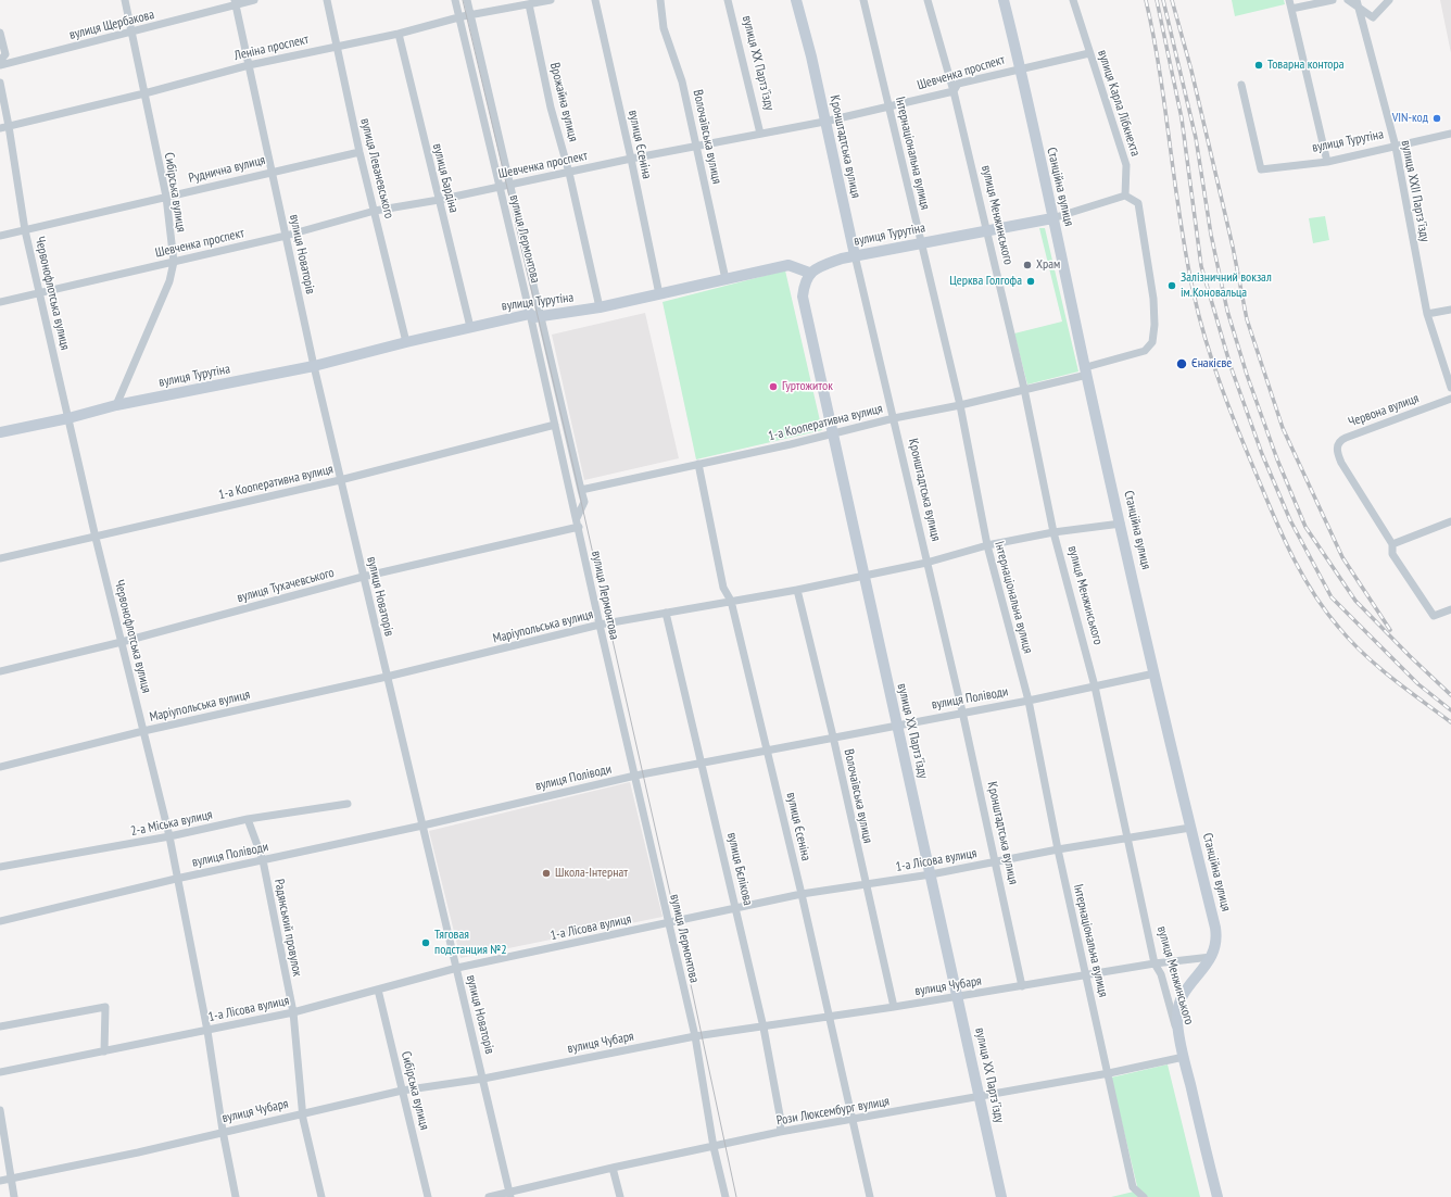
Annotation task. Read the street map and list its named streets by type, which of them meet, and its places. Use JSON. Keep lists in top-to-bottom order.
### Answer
{
  "streets": {
    "street": [
      "вулиця Щербакова",
      "Леніна проспект",
      "вулиця XX Партз'їзду",
      "Шевченка проспект",
      "Врожайна вулиця",
      "вулиця Карла Лібкнехта",
      "Волочаївська вулиця",
      "вулиця Турутіна",
      "вулиця Єсеніна",
      "Кронштадтська вулиця",
      "Інтернаціональна вулиця",
      "вулиця Леваневського",
      "Руднична вулиця",
      "вулиця Бардіна",
      "Станційна вулиця",
      "вулиця XXII Партз'їзду",
      "Сибірська вулиця",
      "вулиця Менжинського",
      "вулиця Лермонтова",
      "вулиця Новаторів",
      "Червонофлотська вулиця",
      "Червона вулиця",
      "1-а Кооперативна вулиця",
      "вулиця Тухачевського",
      "Маріупольська вулиця",
      "вулиця Поліводи",
      "2-а Міська вулиця",
      "1-а Лісова вулиця",
      "вулиця Бєлікова",
      "Радянський провулок",
      "вулиця Чубаря",
      "Рози Люксембург вулиця"
    ]
  },
  "crossings": [
    ["вулиця Щербакова", "Сибірська вулиця"],
    ["вулиця Щербакова", "вулиця Новаторів"],
    ["Леніна проспект", "Врожайна вулиця"],
    ["Леніна проспект", "вулиця Леваневського"],
    ["Леніна проспект", "вулиця Бардіна"],
    ["Леніна проспект", "Сибірська вулиця"],
    ["Леніна проспект", "вулиця Лермонтова"],
    ["Леніна проспект", "вулиця Новаторів"],
    ["Леніна проспект", "Червонофлотська вулиця"],
    ["вулиця XX Партз'їзду", "Шевченка проспект"],
    ["вулиця XX Партз'їзду", "вулиця Турутіна"],
    ["вулиця XX Партз'їзду", "1-а Кооперативна вулиця"],
    ["вулиця XX Партз'їзду", "Маріупольська вулиця"],
    ["вулиця XX Партз'їзду", "вулиця Поліводи"],
    ["вулиця XX Партз'їзду", "1-а Лісова вулиця"],
    ["вулиця XX Партз'їзду", "вулиця Чубаря"],
    ["вулиця XX Партз'їзду", "Рози Люксембург вулиця"],
    ["Шевченка проспект", "Врожайна вулиця"],
    ["Шевченка проспект", "вулиця Карла Лібкнехта"],
    ["Шевченка проспект", "Волочаївська вулиця"],
    ["Шевченка проспект", "вулиця Єсеніна"],
    ["Шевченка проспект", "Кронштадтська вулиця"],
    ["Шевченка проспект", "Інтернаціональна вулиця"],
    ["Шевченка проспект", "вулиця Леваневського"],
    ["Шевченка проспект", "вулиця Бардіна"],
    ["Шевченка проспект", "Станційна вулиця"],
    ["Шевченка проспект", "Сибірська вулиця"],
    ["Шевченка проспект", "вулиця Менжинського"],
    ["Шевченка проспект", "вулиця Лермонтова"],
    ["Шевченка проспект", "вулиця Новаторів"],
    ["Шевченка проспект", "Червонофлотська вулиця"],
    ["Врожайна вулиця", "вулиця Турутіна"],
    ["Волочаївська вулиця", "вулиця Турутіна"],
    ["Волочаївська вулиця", "Маріупольська вулиця"],
    ["Волочаївська вулиця", "вулиця Поліводи"],
    ["Волочаївська вулиця", "1-а Лісова вулиця"],
    ["Волочаївська вулиця", "вулиця Чубаря"],
    ["вулиця Турутіна", "вулиця Єсеніна"],
    ["вулиця Турутіна", "Кронштадтська вулиця"],
    ["вулиця Турутіна", "Інтернаціональна вулиця"],
    ["вулиця Турутіна", "вулиця Леваневського"],
    ["вулиця Турутіна", "вулиця Бардіна"],
    ["вулиця Турутіна", "Станційна вулиця"],
    ["вулиця Турутіна", "вулиця XXII Партз'їзду"],
    ["вулиця Турутіна", "Сибірська вулиця"],
    ["вулиця Турутіна", "вулиця Менжинського"],
    ["вулиця Турутіна", "вулиця Лермонтова"],
    ["вулиця Турутіна", "вулиця Новаторів"],
    ["вулиця Турутіна", "Червонофлотська вулиця"],
    ["вулиця Єсеніна", "1-а Кооперативна вулиця"],
    ["вулиця Єсеніна", "Маріупольська вулиця"],
    ["вулиця Єсеніна", "вулиця Поліводи"],
    ["вулиця Єсеніна", "1-а Лісова вулиця"],
    ["вулиця Єсеніна", "вулиця Чубаря"],
    ["вулиця Єсеніна", "Рози Люксембург вулиця"],
    ["Кронштадтська вулиця", "1-а Кооперативна вулиця"],
    ["Кронштадтська вулиця", "Маріупольська вулиця"],
    ["Кронштадтська вулиця", "вулиця Поліводи"],
    ["Кронштадтська вулиця", "1-а Лісова вулиця"],
    ["Кронштадтська вулиця", "вулиця Чубаря"],
    ["Інтернаціональна вулиця", "1-а Кооперативна вулиця"],
    ["Інтернаціональна вулиця", "Маріупольська вулиця"],
    ["Інтернаціональна вулиця", "вулиця Поліводи"],
    ["Інтернаціональна вулиця", "1-а Лісова вулиця"],
    ["Інтернаціональна вулиця", "вулиця Чубаря"],
    ["Інтернаціональна вулиця", "Рози Люксембург вулиця"],
    ["вулиця Леваневського", "Руднична вулиця"],
    ["Руднична вулиця", "Сибірська вулиця"],
    ["Руднична вулиця", "вулиця Новаторів"],
    ["Руднична вулиця", "Червонофлотська вулиця"],
    ["Станційна вулиця", "вулиця Менжинського"],
    ["Станційна вулиця", "1-а Кооперативна вулиця"],
    ["Станційна вулиця", "Маріупольська вулиця"],
    ["Станційна вулиця", "вулиця Поліводи"],
    ["Станційна вулиця", "1-а Лісова вулиця"],
    ["Станційна вулиця", "вулиця Чубаря"],
    ["Станційна вулиця", "Рози Люксембург вулиця"],
    ["Сибірська вулиця", "1-а Лісова вулиця"],
    ["Сибірська вулиця", "вулиця Чубаря"],
    ["вулиця Менжинського", "1-а Кооперативна вулиця"],
    ["вулиця Менжинського", "Маріупольська вулиця"],
    ["вулиця Менжинського", "вулиця Поліводи"],
    ["вулиця Менжинського", "1-а Лісова вулиця"],
    ["вулиця Менжинського", "вулиця Чубаря"],
    ["вулиця Менжинського", "Рози Люксембург вулиця"],
    ["вулиця Лермонтова", "1-а Кооперативна вулиця"],
    ["вулиця Лермонтова", "вулиця Тухачевського"],
    ["вулиця Лермонтова", "Маріупольська вулиця"],
    ["вулиця Лермонтова", "вулиця Поліводи"],
    ["вулиця Лермонтова", "1-а Лісова вулиця"],
    ["вулиця Лермонтова", "вулиця Чубаря"],
    ["вулиця Лермонтова", "Рози Люксембург вулиця"],
    ["вулиця Новаторів", "1-а Кооперативна вулиця"],
    ["вулиця Новаторів", "вулиця Тухачевського"],
    ["вулиця Новаторів", "Маріупольська вулиця"],
    ["вулиця Новаторів", "вулиця Поліводи"],
    ["вулиця Новаторів", "1-а Лісова вулиця"],
    ["вулиця Новаторів", "вулиця Чубаря"],
    ["вулиця Новаторів", "Рози Люксембург вулиця"],
    ["Червонофлотська вулиця", "1-а Кооперативна вулиця"],
    ["Червонофлотська вулиця", "вулиця Тухачевського"],
    ["Червонофлотська вулиця", "Маріупольська вулиця"],
    ["Червонофлотська вулиця", "вулиця Поліводи"],
    ["Червонофлотська вулиця", "2-а Міська вулиця"],
    ["Червонофлотська вулиця", "1-а Лісова вулиця"],
    ["Червонофлотська вулиця", "вулиця Чубаря"],
    ["Маріупольська вулиця", "вулиця Бєлікова"],
    ["вулиця Поліводи", "вулиця Бєлікова"],
    ["вулиця Поліводи", "Радянський провулок"],
    ["2-а Міська вулиця", "Радянський провулок"],
    ["1-а Лісова вулиця", "вулиця Бєлікова"],
    ["1-а Лісова вулиця", "Радянський провулок"],
    ["вулиця Бєлікова", "вулиця Чубаря"],
    ["вулиця Бєлікова", "Рози Люксембург вулиця"],
    ["Радянський провулок", "вулиця Чубаря"]
  ],
  "places": [
    "Товарна контора",
    "VIN-код",
    "Храм",
    "Церква Голгофа",
    "Залізничний вокзал ім.Коновальца",
    "Єнакієве",
    "Гуртожиток",
    "Школа-Інтернат",
    "Тяговая подстанция №2"
  ]
}
